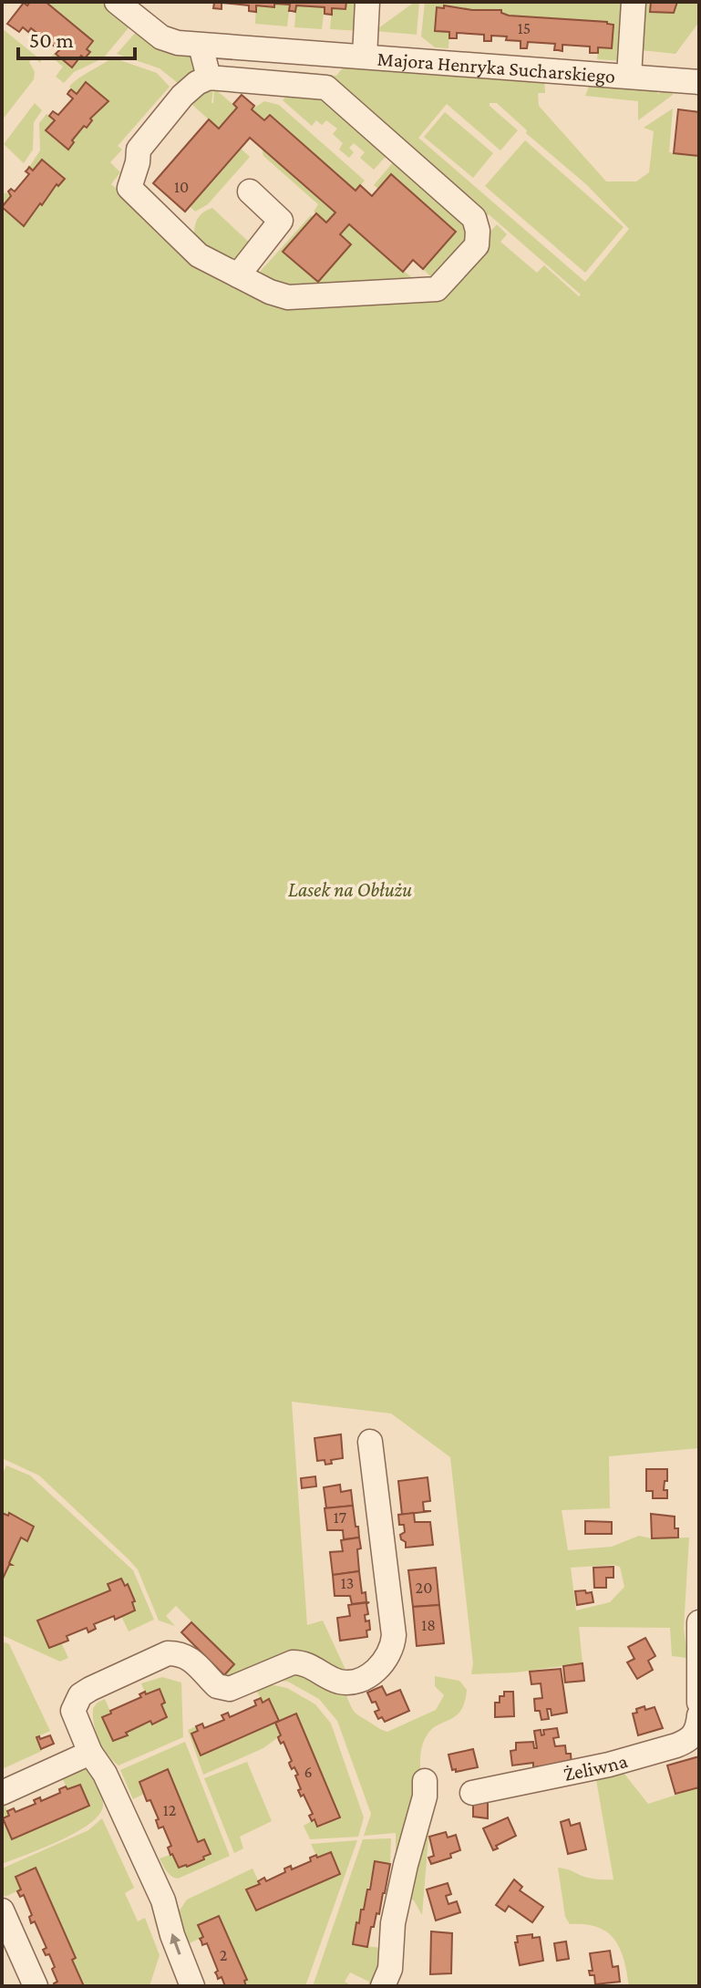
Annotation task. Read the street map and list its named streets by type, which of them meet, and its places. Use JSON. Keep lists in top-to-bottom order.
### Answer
{
  "streets": {
    "street": ["Majora Henryka Sucharskiego", "Żeliwna"]
  },
  "parks": ["Lasek na Obłużu"],
  "house_numbers": [
    "15",
    "10",
    "17",
    "13",
    "20",
    "18",
    "6",
    "12",
    "2"
  ],
  "scale_bar": "50 m"
}
